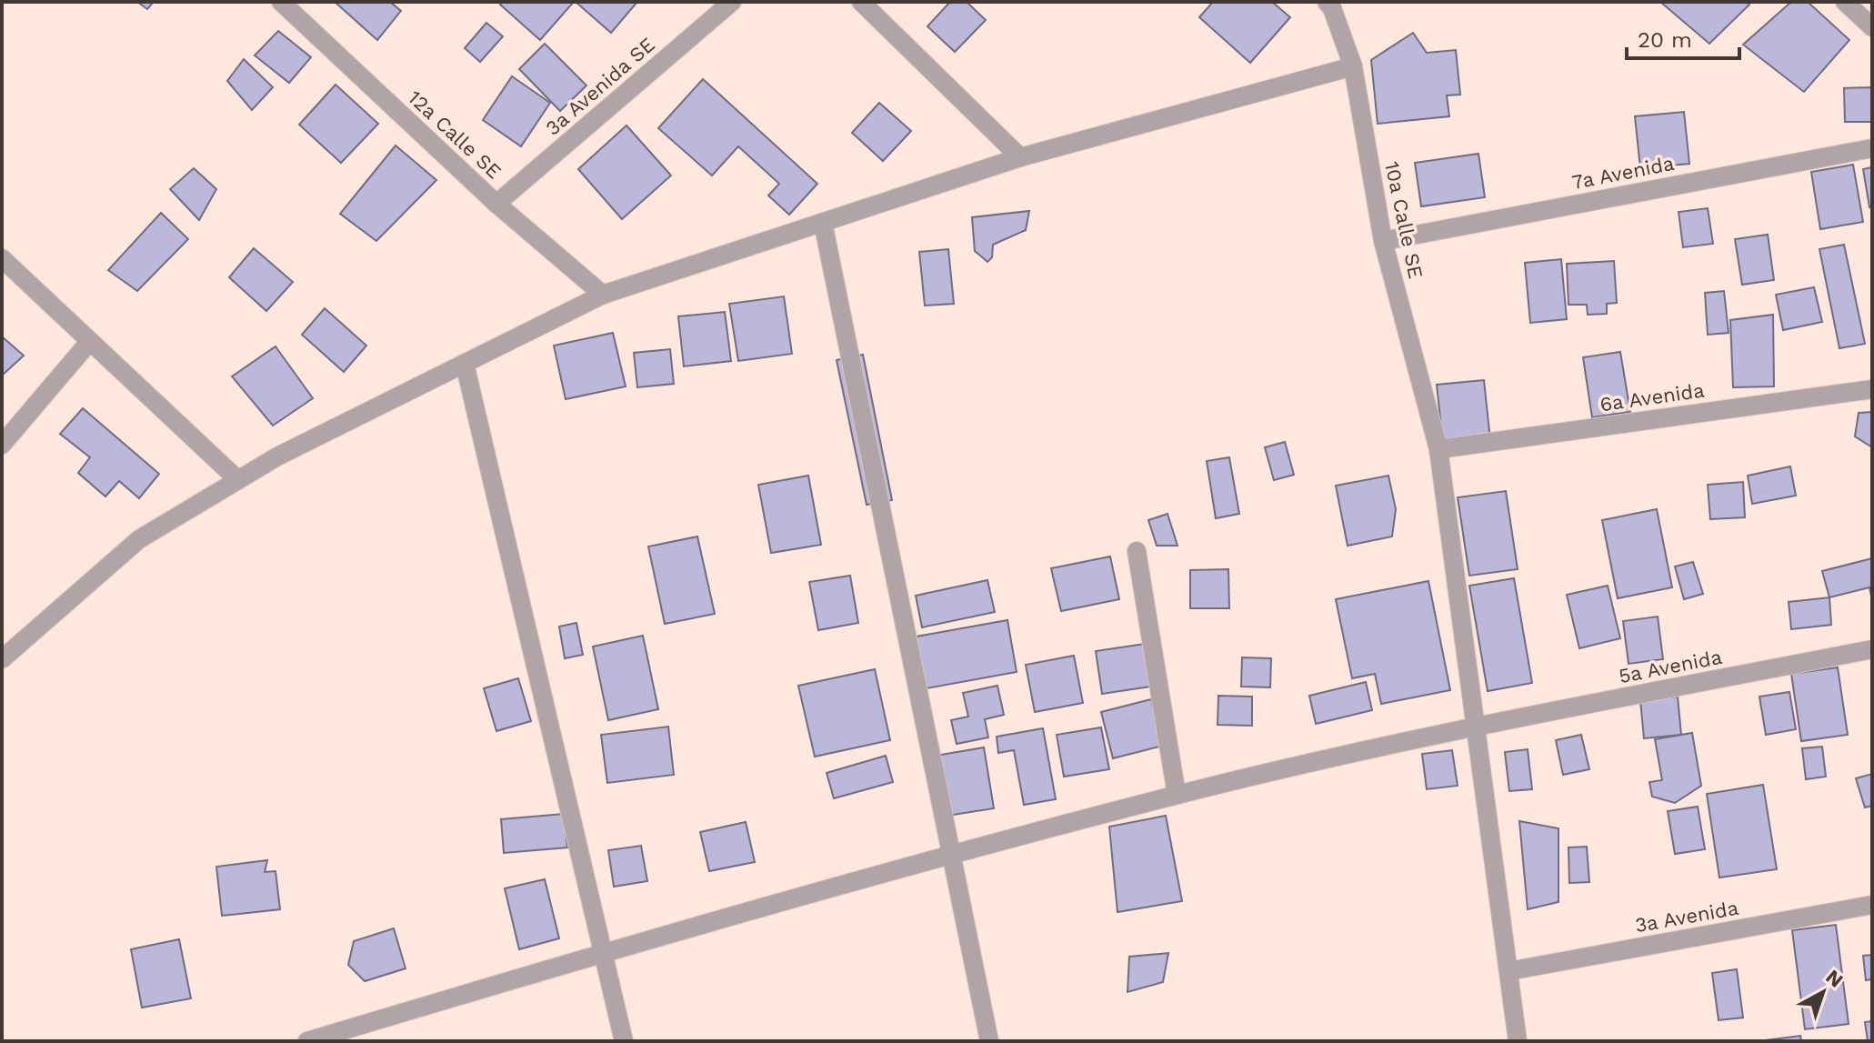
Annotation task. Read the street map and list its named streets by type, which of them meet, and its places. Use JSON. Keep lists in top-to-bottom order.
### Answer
{
  "streets": {
    "street": [
      "3a Avenida SE",
      "12a Calle SE",
      "7a Avenida",
      "10a Calle SE",
      "6a Avenida",
      "5a Avenida",
      "3a Avenida"
    ]
  },
  "crossings": [
    ["3a Avenida SE", "12a Calle SE"],
    ["7a Avenida", "10a Calle SE"],
    ["10a Calle SE", "6a Avenida"],
    ["10a Calle SE", "5a Avenida"],
    ["10a Calle SE", "3a Avenida"]
  ],
  "scale_bar": "20 m",
  "north": "top right"
}
